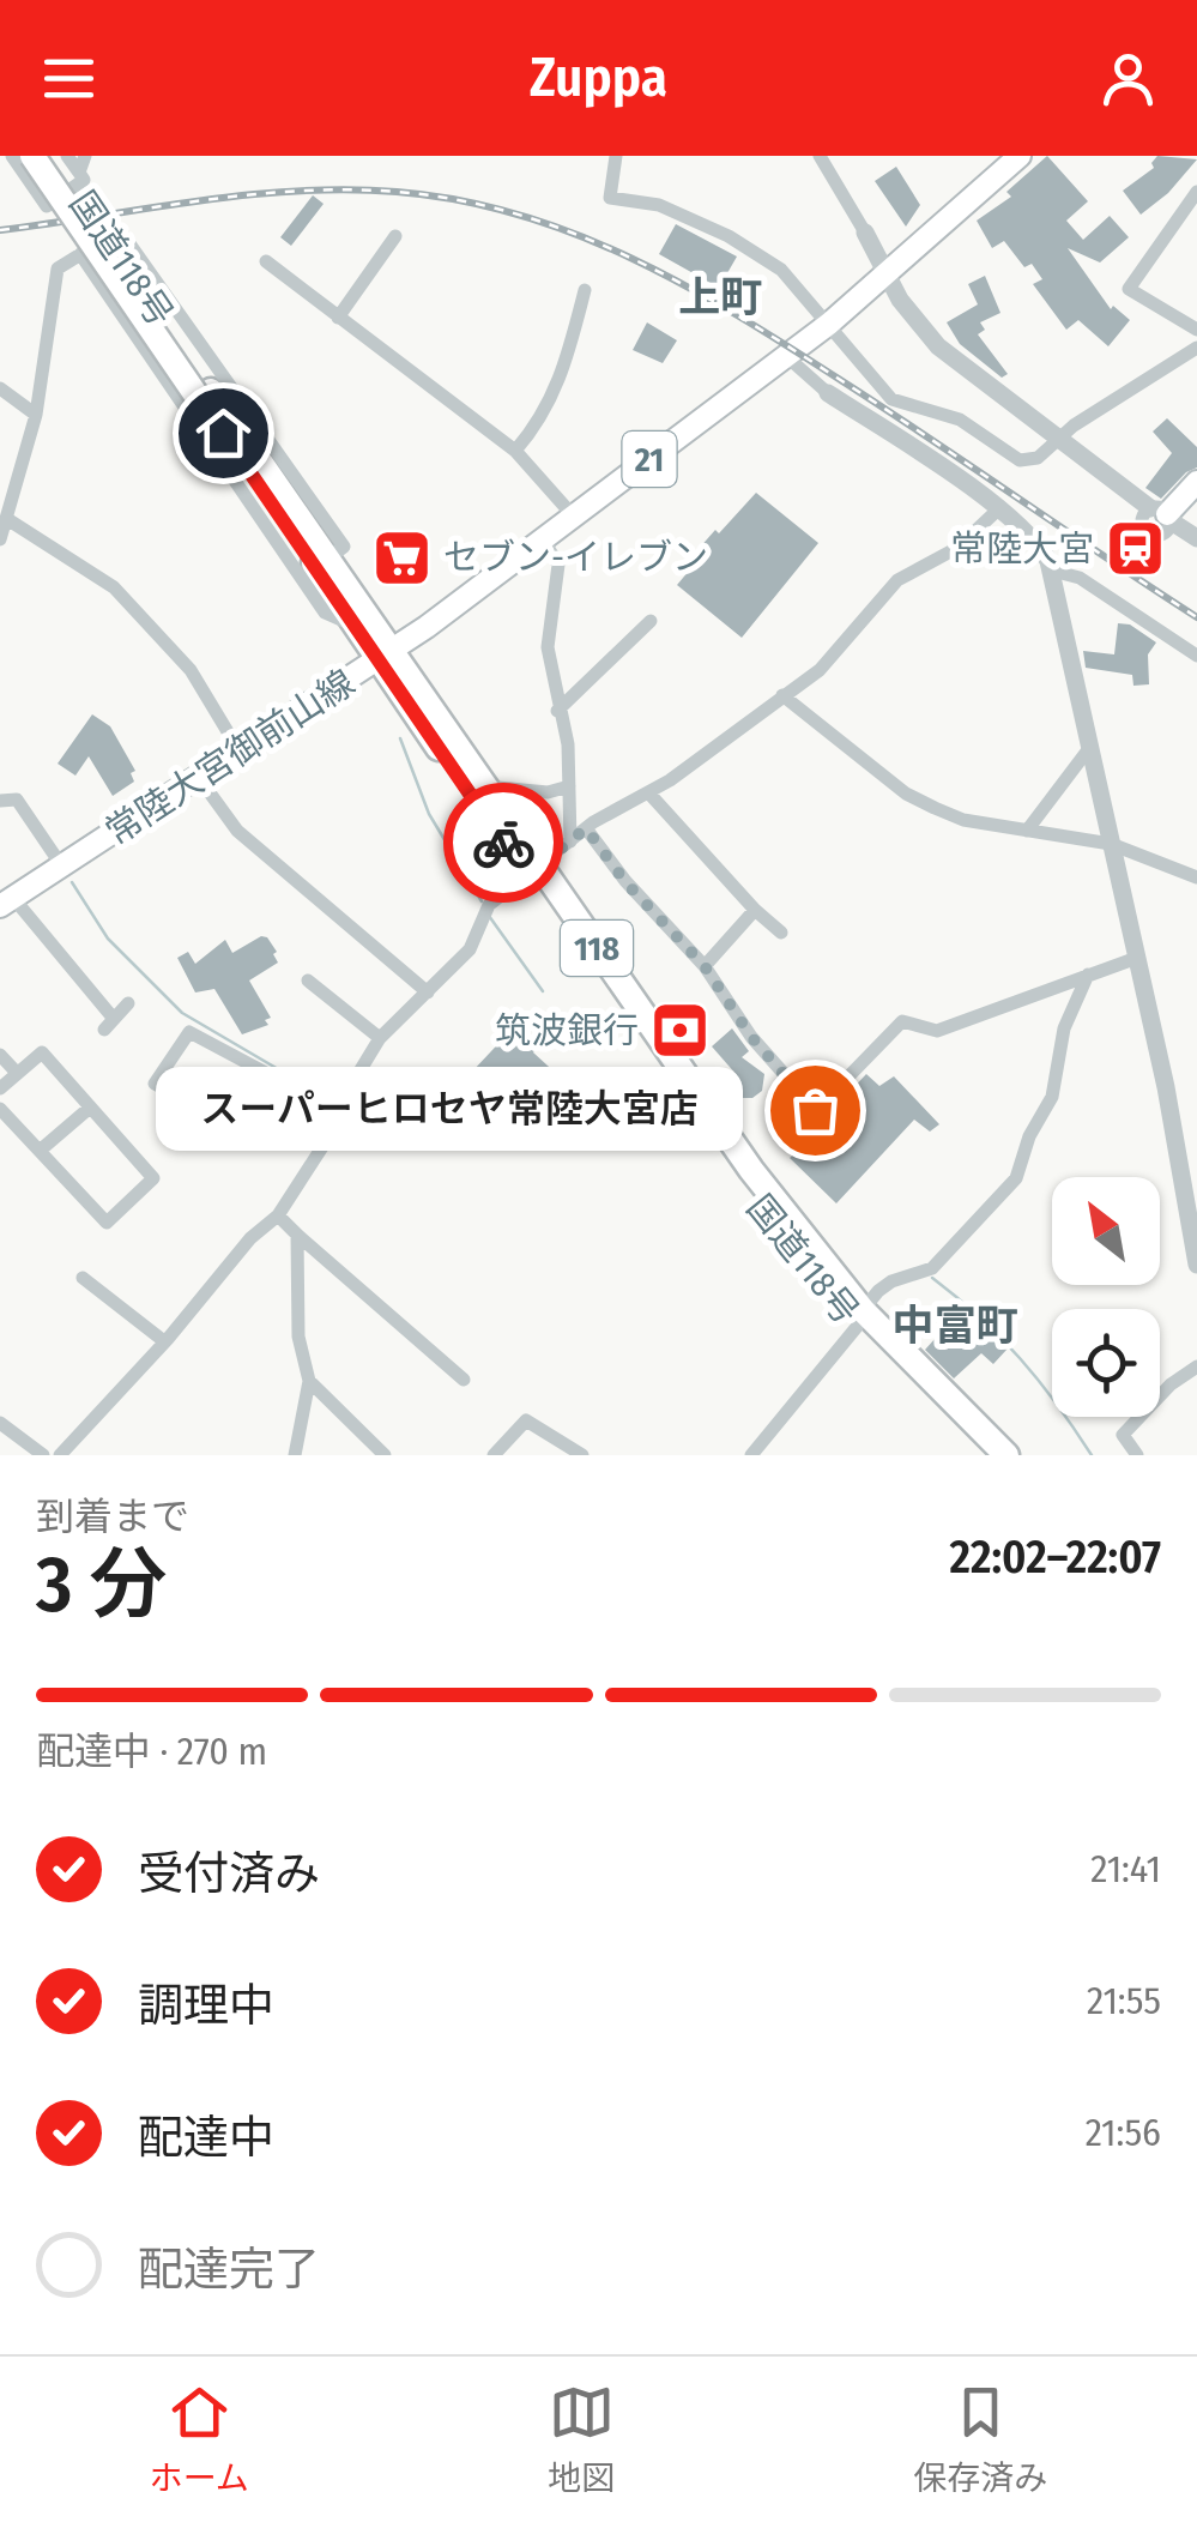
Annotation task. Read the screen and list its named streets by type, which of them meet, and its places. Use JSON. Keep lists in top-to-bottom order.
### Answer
{
  "streets": {
    "highway": ["国道118号", "118"],
    "main road": ["21", "常陸大宮御前山線"]
  },
  "crossings": [
    ["国道118号", "常陸大宮御前山線"]
  ],
  "districts": ["上町", "中富町"],
  "places": {
    "station": ["常陸大宮"],
    "supermarket": ["セブン-イレブン"],
    "bank": ["筑波銀行"],
    "other": ["スーパーヒロセヤ常陸大宮店"]
  },
  "north": "top left",
  "page": {
    "header": "Zuppa",
    "bubble": "スーパーヒロセヤ常陸大宮店",
    "heading": ["3 分", "到着まで", "22:02–22:07"],
    "bar": "配達中 · 270 m",
    "list": [
      ["受付済み", "21:41"],
      ["調理中", "21:55"],
      ["配達中", "21:56"],
      "配達完了"
    ],
    "tabs": ["ホーム", "地図", "保存済み"]
  }
}
